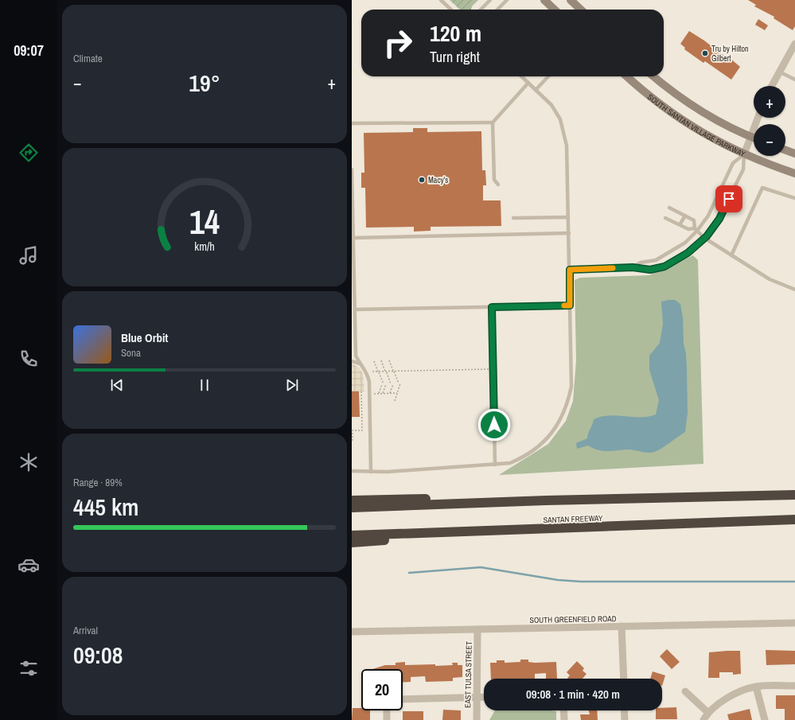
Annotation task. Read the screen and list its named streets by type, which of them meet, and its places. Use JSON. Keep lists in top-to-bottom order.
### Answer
{
  "streets": {
    "highway": ["SANTAN FREEWAY"],
    "main road": ["SOUTH SANTAN VILLAGE PARKWAY"],
    "street": ["SOUTH GREENFIELD ROAD", "EAST TULSA STREET"]
  },
  "crossings": [
    ["SOUTH GREENFIELD ROAD", "EAST TULSA STREET"]
  ],
  "places": ["Tru by Hilton Gilbert", "Macy's"],
  "page": {
    "tabs": "09:07",
    "tile": [
      "Climate",
      ["Range · 89%", "445 km"],
      ["Arrival", "09:08"]
    ],
    "turn": ["120 m", "Turn right"],
    "heat": ["−", "19°", "+"],
    "map_buttons": ["+", "−"],
    "song": ["Blue Orbit", "Sona"],
    "limit": "20",
    "trip": "09:08 · 1 min · 420 m",
    "gauge": ["14", "km/h"]
  }
}
